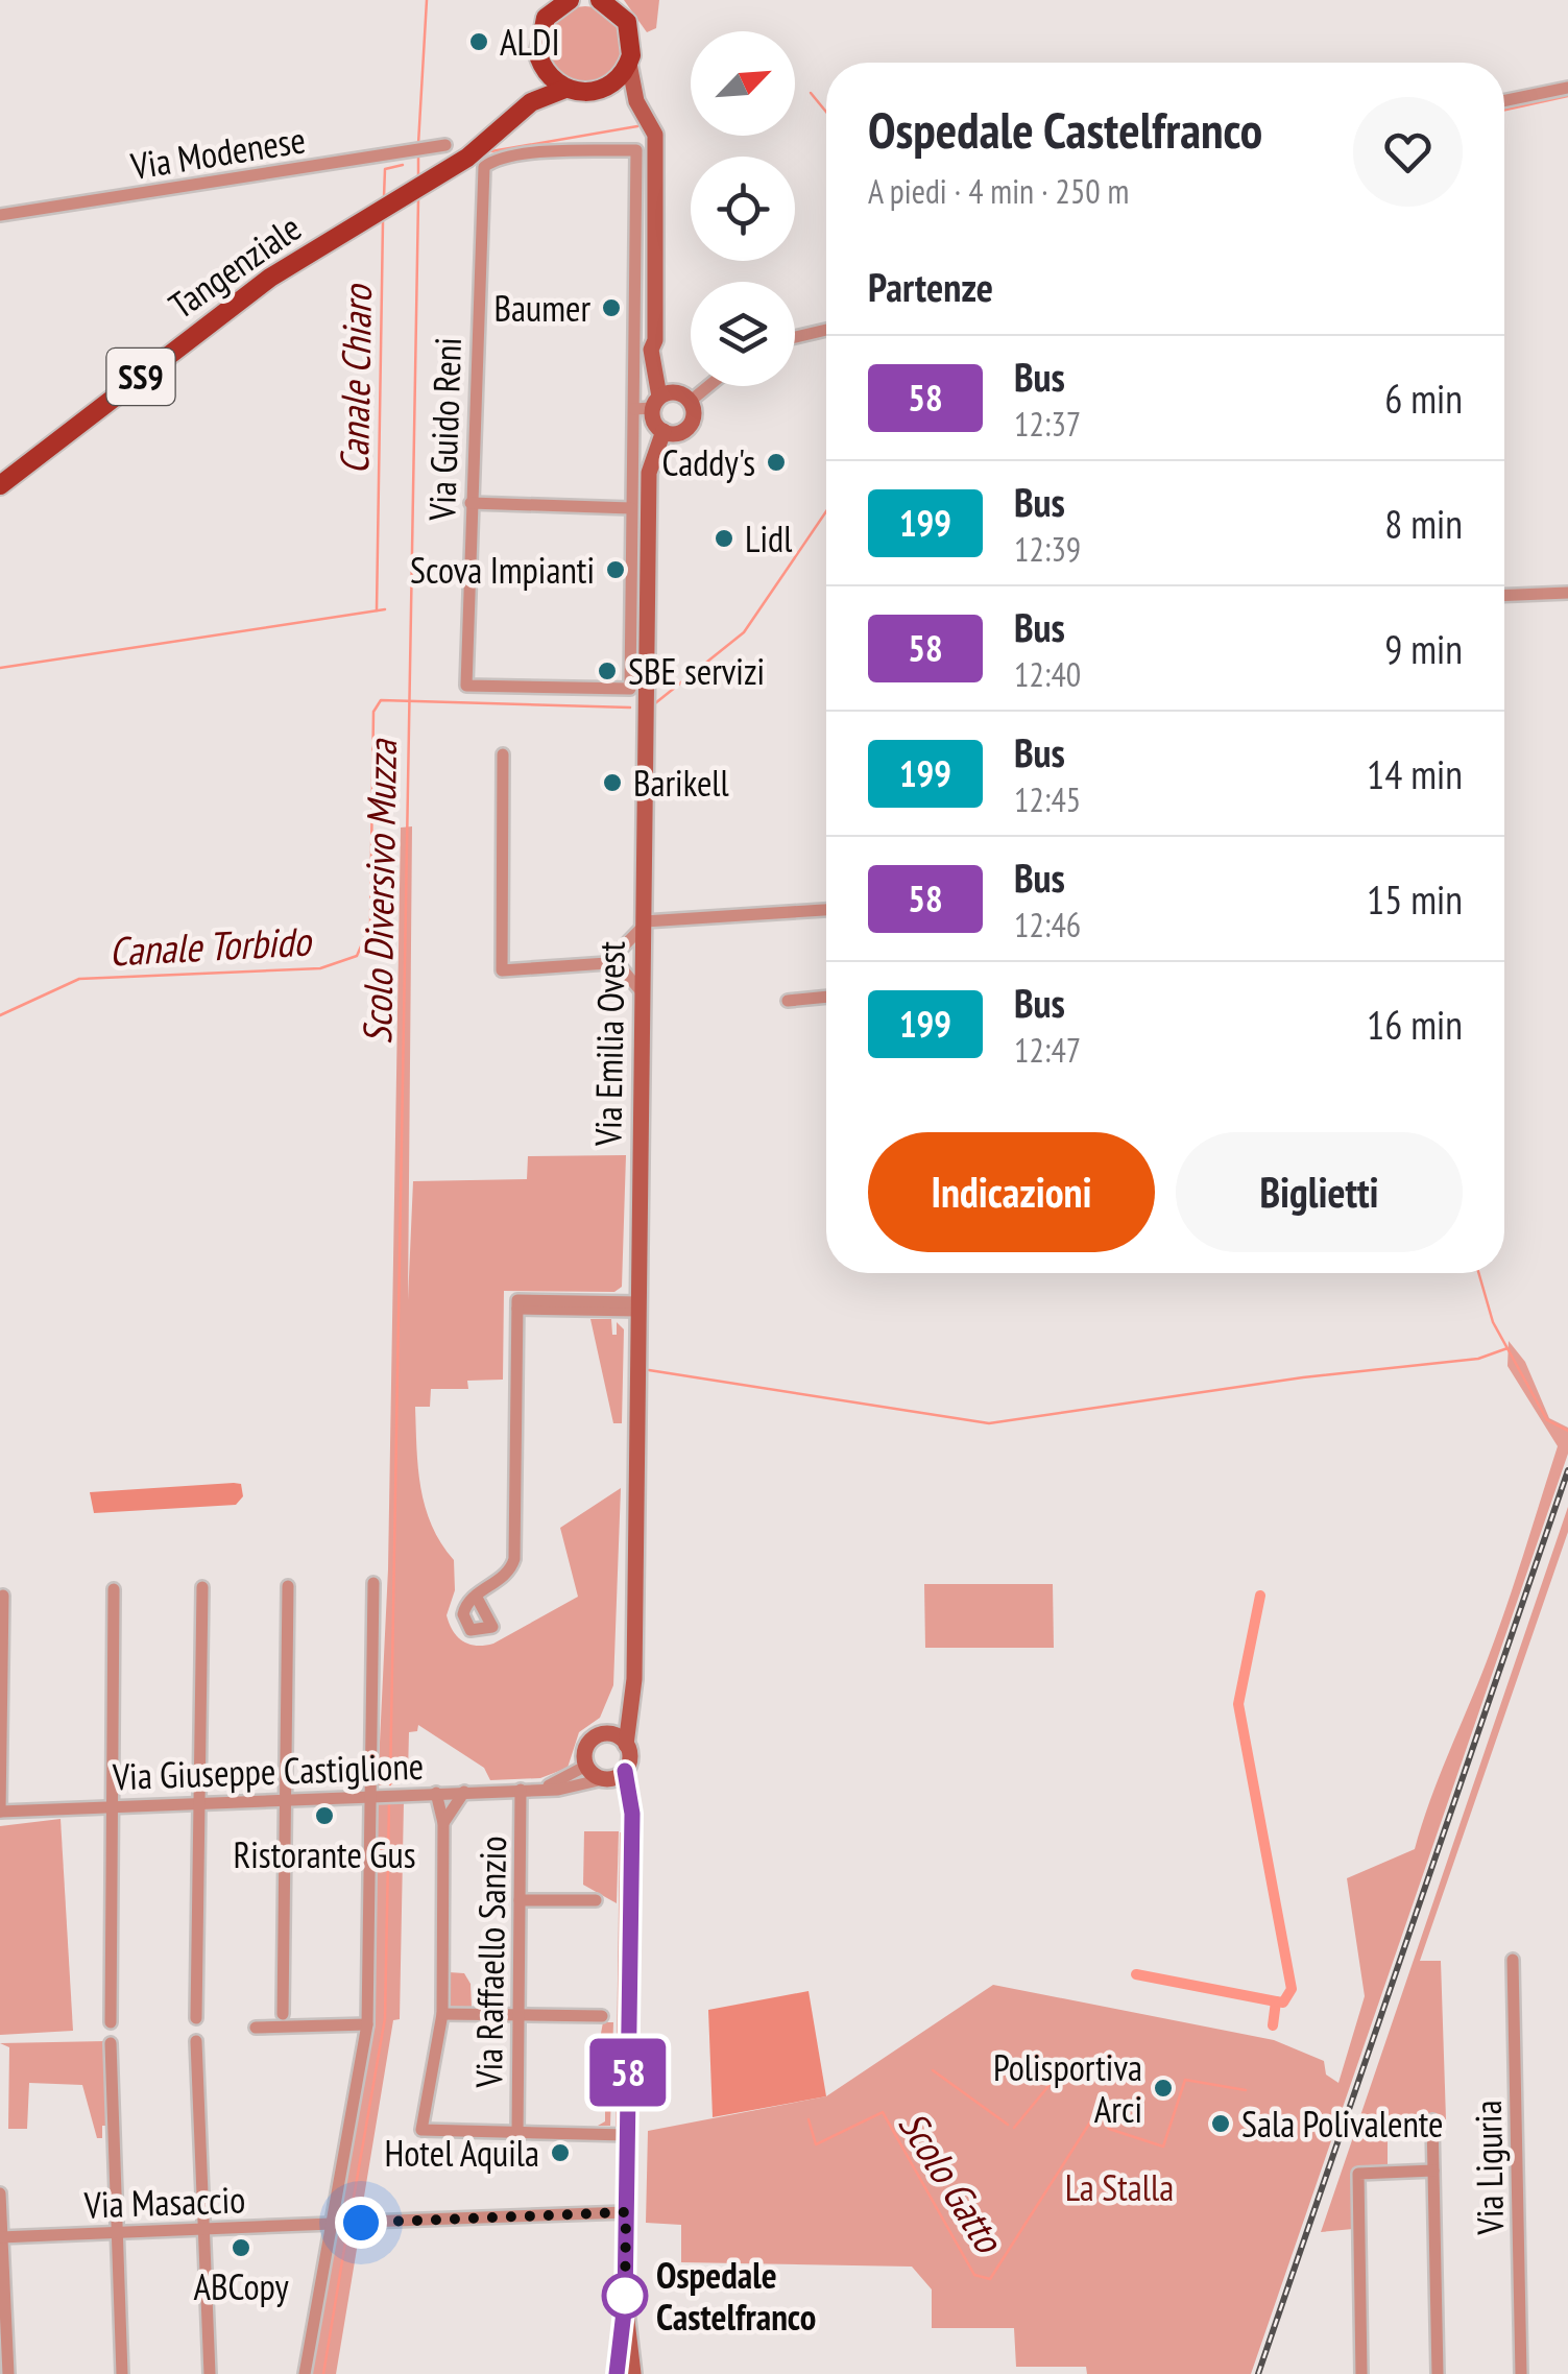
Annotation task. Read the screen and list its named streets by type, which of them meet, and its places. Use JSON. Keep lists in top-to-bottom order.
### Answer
{
  "streets": {
    "main road": ["Tangenziale", "SS9", "Via Emilia Ovest"],
    "street": [
      "Via Modenese",
      "Via Guido Reni",
      "Via Giuseppe Castiglione",
      "Via Raffaello Sanzio",
      "Via Liguria",
      "Via Masaccio"
    ]
  },
  "crossings": [
    ["Via Emilia Ovest", "Via Giuseppe Castiglione"],
    ["Via Giuseppe Castiglione", "Via Raffaello Sanzio"]
  ],
  "water": [
    "Canale Chiaro",
    "Scolo Diversivo Muzza",
    "Canale Torbido",
    "Scolo Gatto"
  ],
  "parks": ["La Stalla"],
  "places": [
    "ALDI",
    "Baumer",
    "Caddy's",
    "Lidl",
    "Scova Impianti",
    "SBE servizi",
    "Barikell",
    "Ristorante Gus",
    "Polisportiva Arci",
    "Sala Polivalente",
    "Hotel Aquila",
    "ABCopy",
    "Ospedale Castelfranco"
  ],
  "lines": ["bus line 58"],
  "north": "top right",
  "page": {
    "on_map": "58",
    "heading": [
      ["Ospedale Castelfranco", "A piedi · 4 min · 250 m"],
      "Partenze"
    ],
    "list": [
      {
        "mark": "58",
        "name": "Bus",
        "note": "12:37",
        "value": "6 min"
      },
      {
        "mark": "199",
        "name": "Bus",
        "note": "12:39",
        "value": "8 min"
      },
      {
        "mark": "58",
        "name": "Bus",
        "note": "12:40",
        "value": "9 min"
      },
      {
        "mark": "199",
        "name": "Bus",
        "note": "12:45",
        "value": "14 min"
      },
      {
        "mark": "58",
        "name": "Bus",
        "note": "12:46",
        "value": "15 min"
      },
      {
        "mark": "199",
        "name": "Bus",
        "note": "12:47",
        "value": "16 min"
      }
    ],
    "buttons": ["Indicazioni", "Biglietti"]
  }
}
